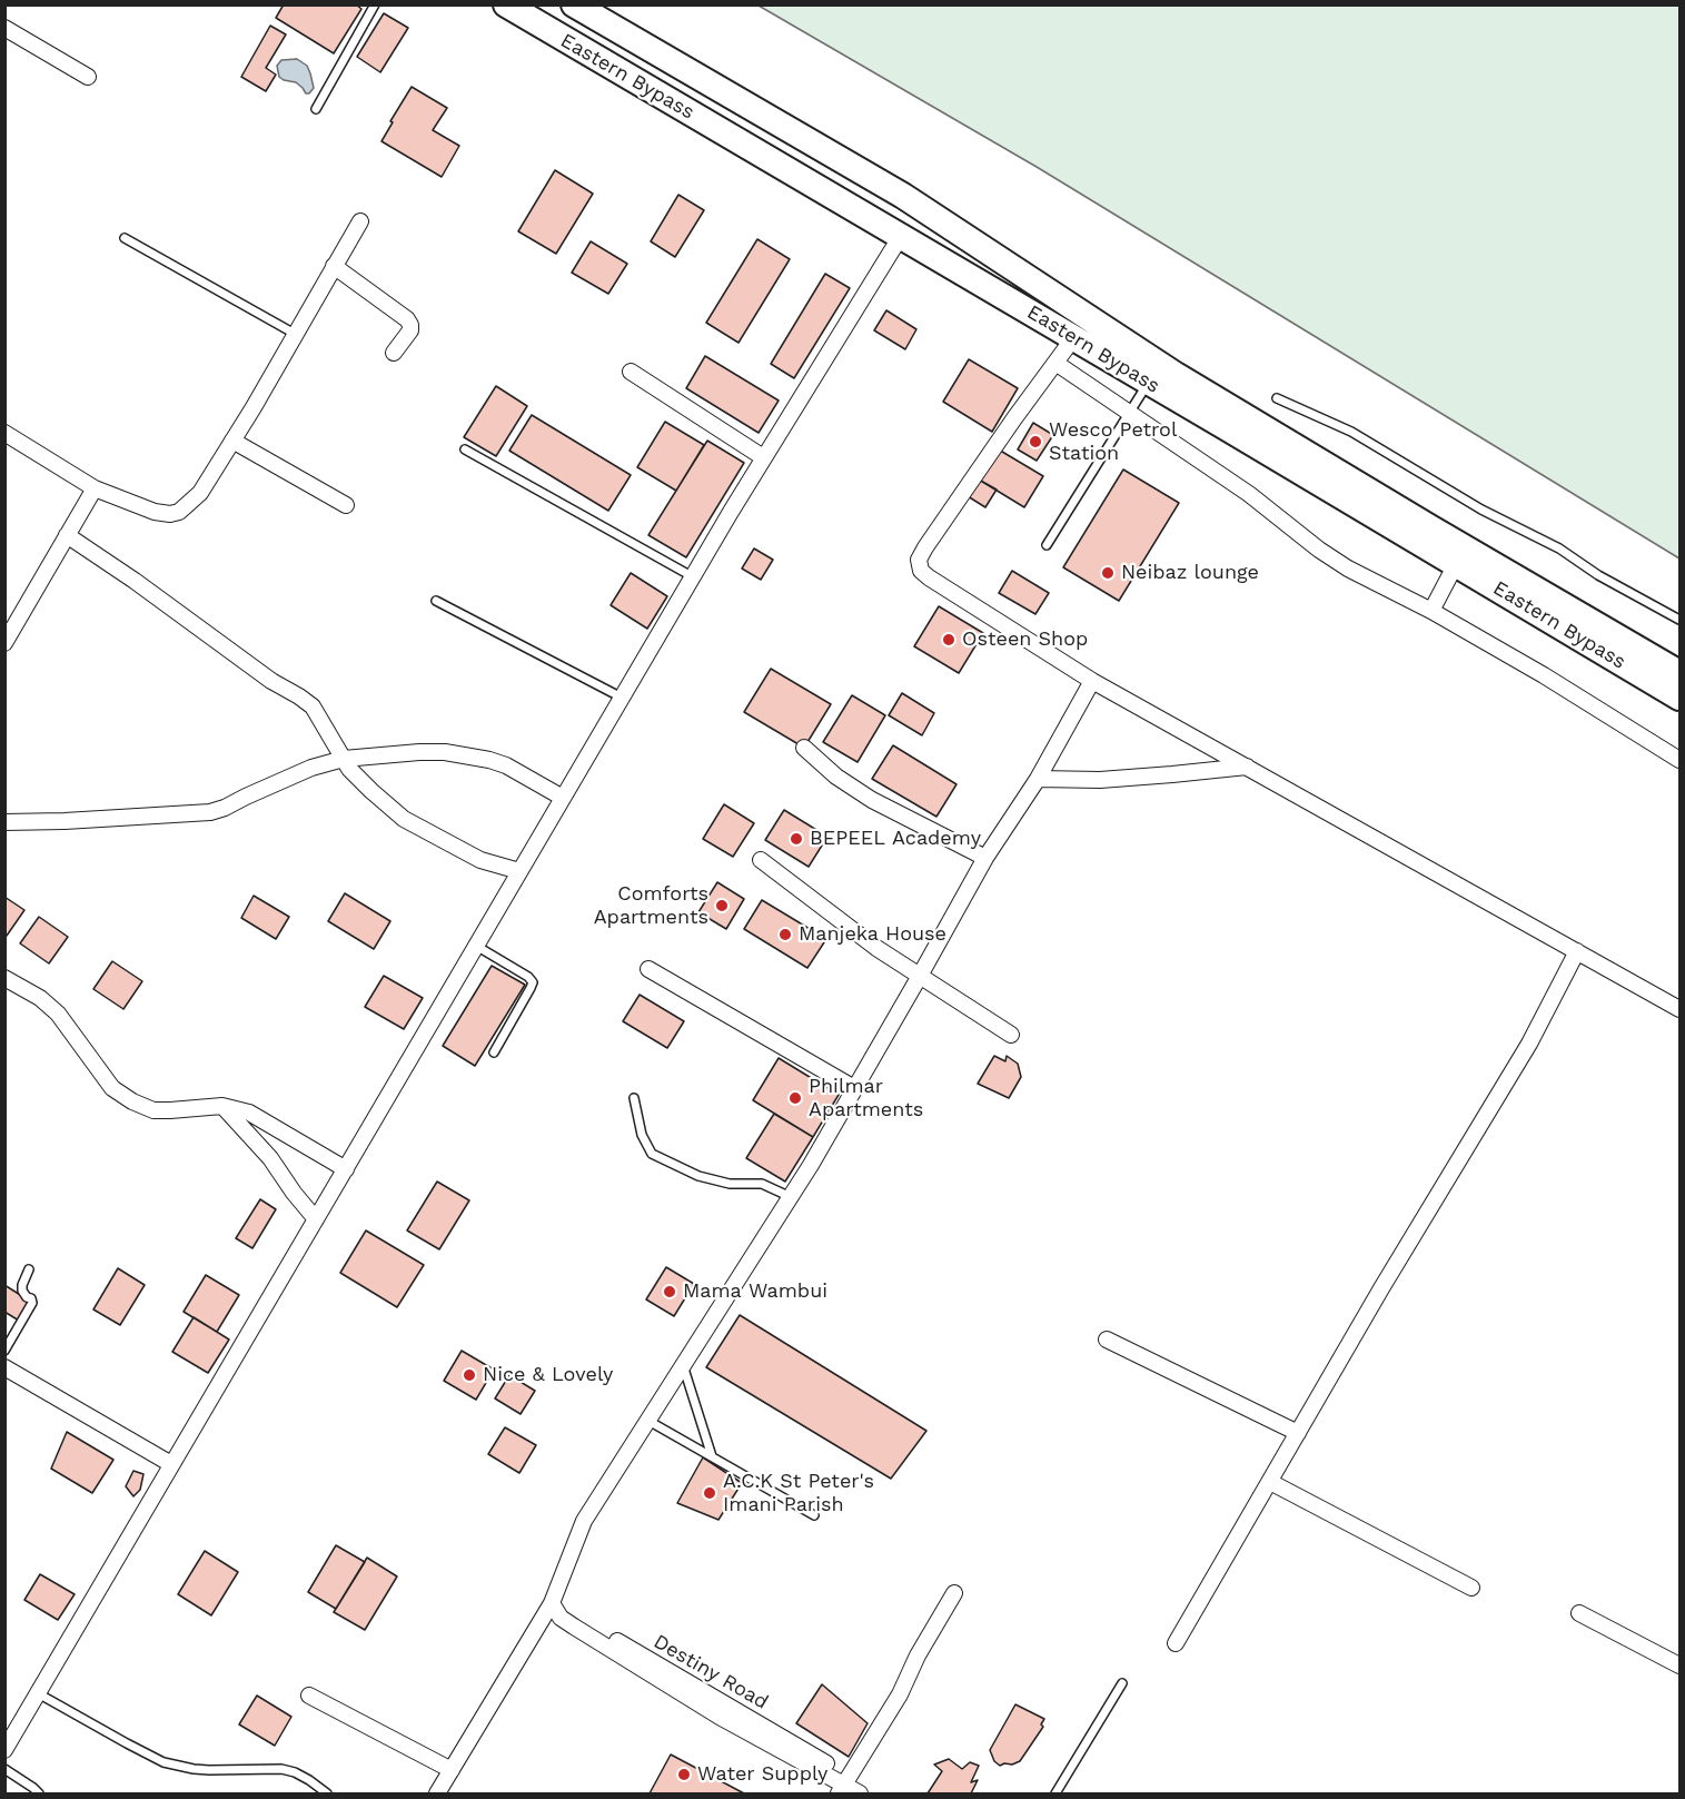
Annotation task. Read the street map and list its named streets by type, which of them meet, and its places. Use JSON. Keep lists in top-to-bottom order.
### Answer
{
  "streets": {
    "main road": ["Eastern Bypass"]
  },
  "places": [
    "Wesco Petrol Station",
    "Neibaz lounge",
    "Osteen Shop",
    "BEPEEL Academy",
    "Comforts Apartments",
    "Manjeka House",
    "Philmar Apartments",
    "Mama Wambui",
    "Nice & Lovely",
    "A.C.K St Peter's Imani Parish",
    "Water Supply"
  ]
}
